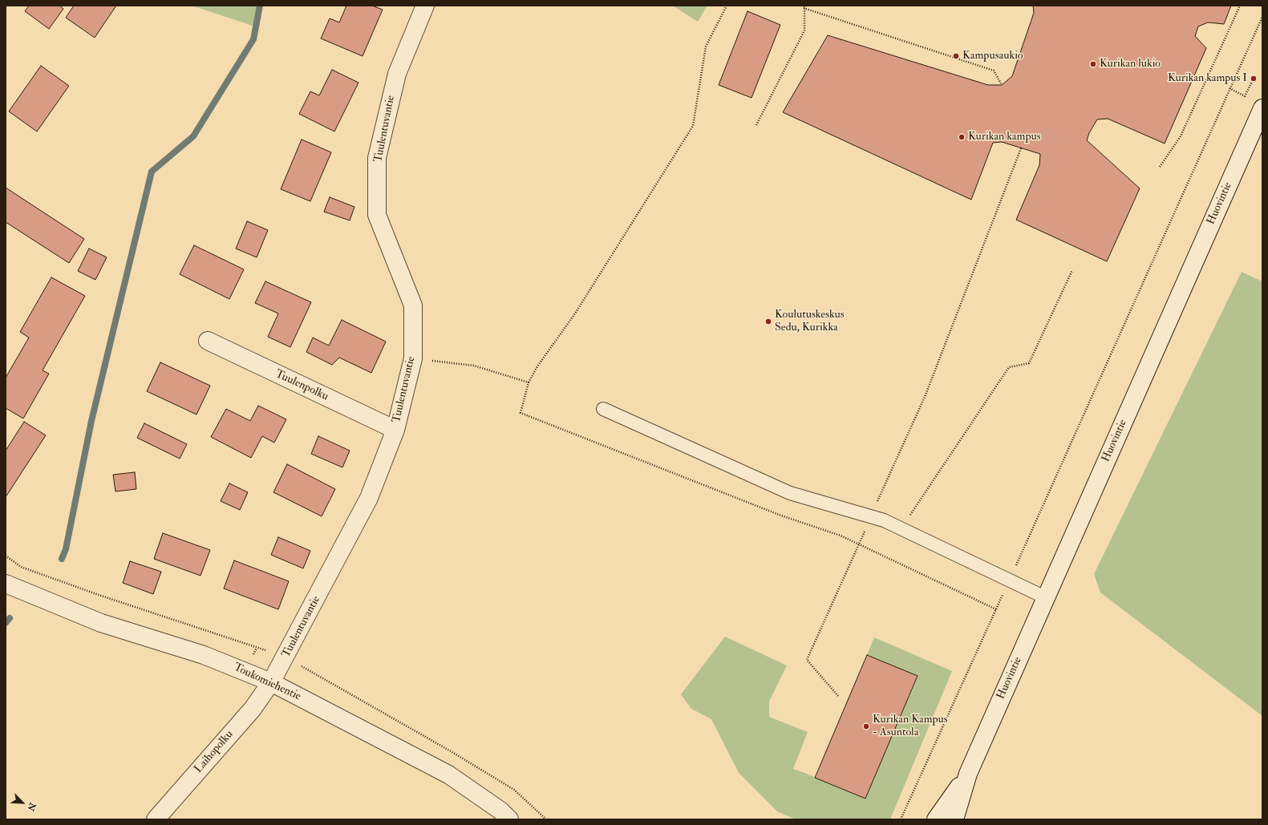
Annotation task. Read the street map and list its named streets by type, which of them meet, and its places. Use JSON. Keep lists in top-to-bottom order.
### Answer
{
  "streets": {
    "street": [
      "Tuulentuvantie",
      "Huovintie",
      "Tuulenpolku",
      "Toukomiehentie",
      "Laihopolku"
    ]
  },
  "crossings": [
    ["Tuulentuvantie", "Tuulenpolku"],
    ["Tuulentuvantie", "Toukomiehentie"],
    ["Tuulentuvantie", "Laihopolku"],
    ["Toukomiehentie", "Laihopolku"]
  ],
  "places": [
    "Kampusaukio",
    "Kurikan lukio",
    "Kurikan kampus I",
    "Kurikan kampus",
    "Koulutuskeskus Sedu, Kurikka",
    "Kurikan Kampus - Asuntola"
  ],
  "north": "bottom right"
}
